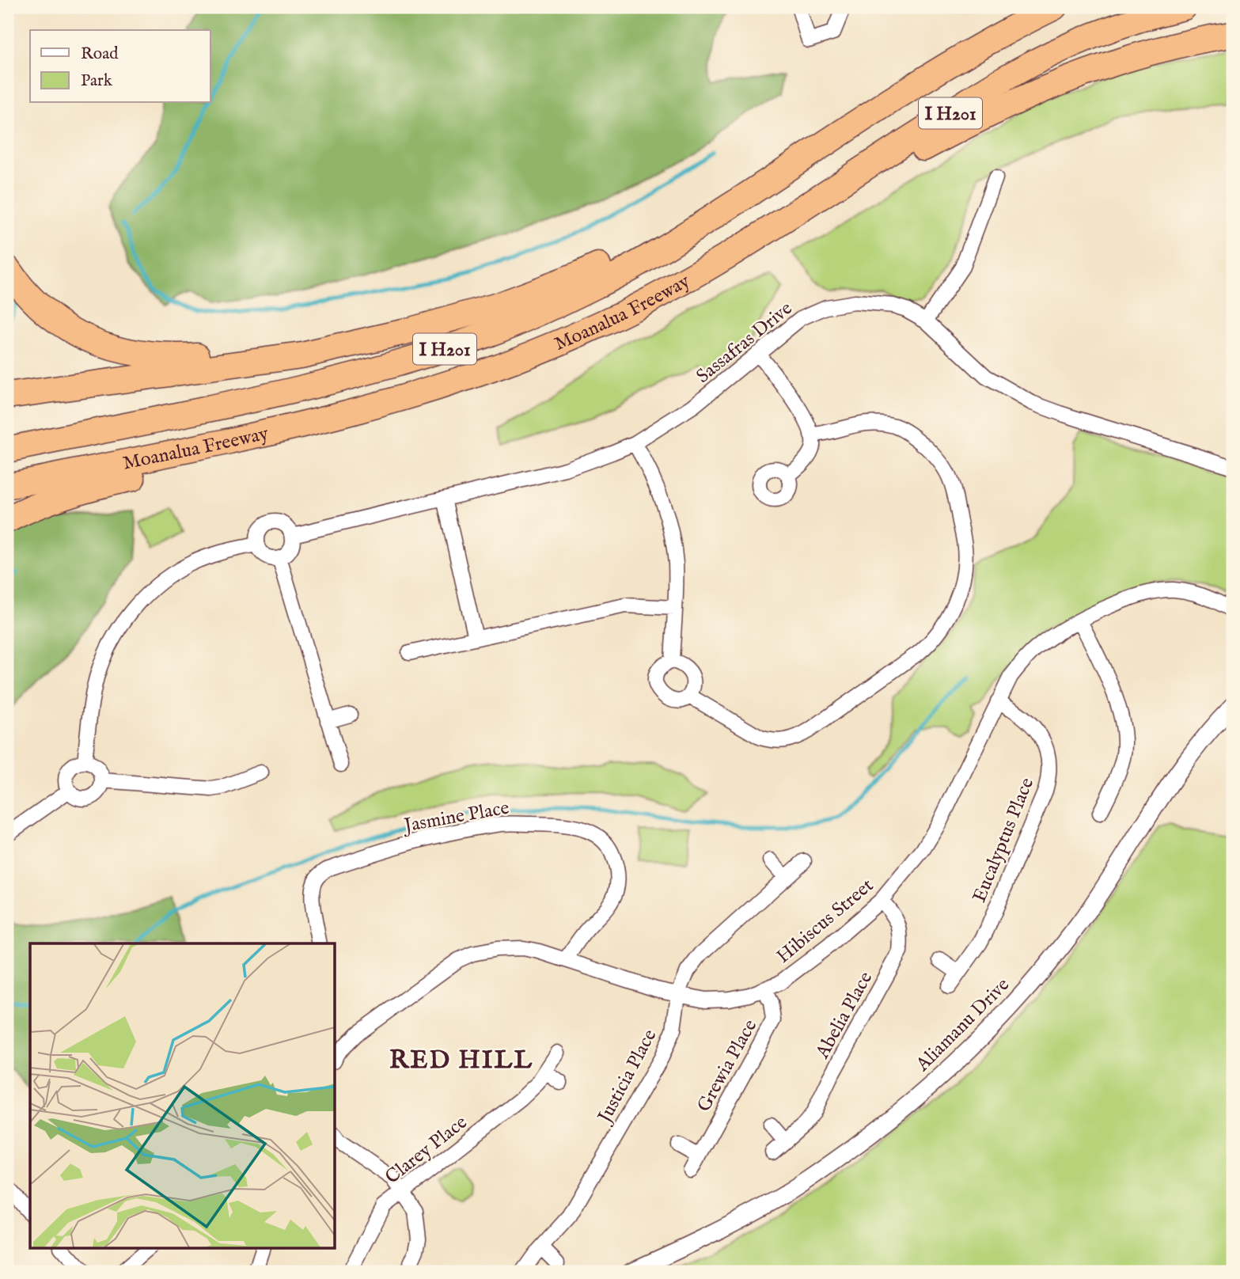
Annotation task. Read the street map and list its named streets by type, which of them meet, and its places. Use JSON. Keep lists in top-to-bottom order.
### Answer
{
  "streets": {
    "highway": ["I H201", "Moanalua Freeway"],
    "street": [
      "Sassafras Drive",
      "Jasmine Place",
      "Eucalyptus Place",
      "Hibiscus Street",
      "Abelia Place",
      "Aliamanu Drive",
      "Grewia Place",
      "Justicia Place",
      "Clarey Place"
    ]
  },
  "crossings": [
    ["Jasmine Place", "Hibiscus Street"],
    ["Eucalyptus Place", "Hibiscus Street"],
    ["Hibiscus Street", "Abelia Place"],
    ["Hibiscus Street", "Grewia Place"],
    ["Hibiscus Street", "Justicia Place"]
  ],
  "districts": ["RED HILL"],
  "legend": ["Road", "Park"]
}
